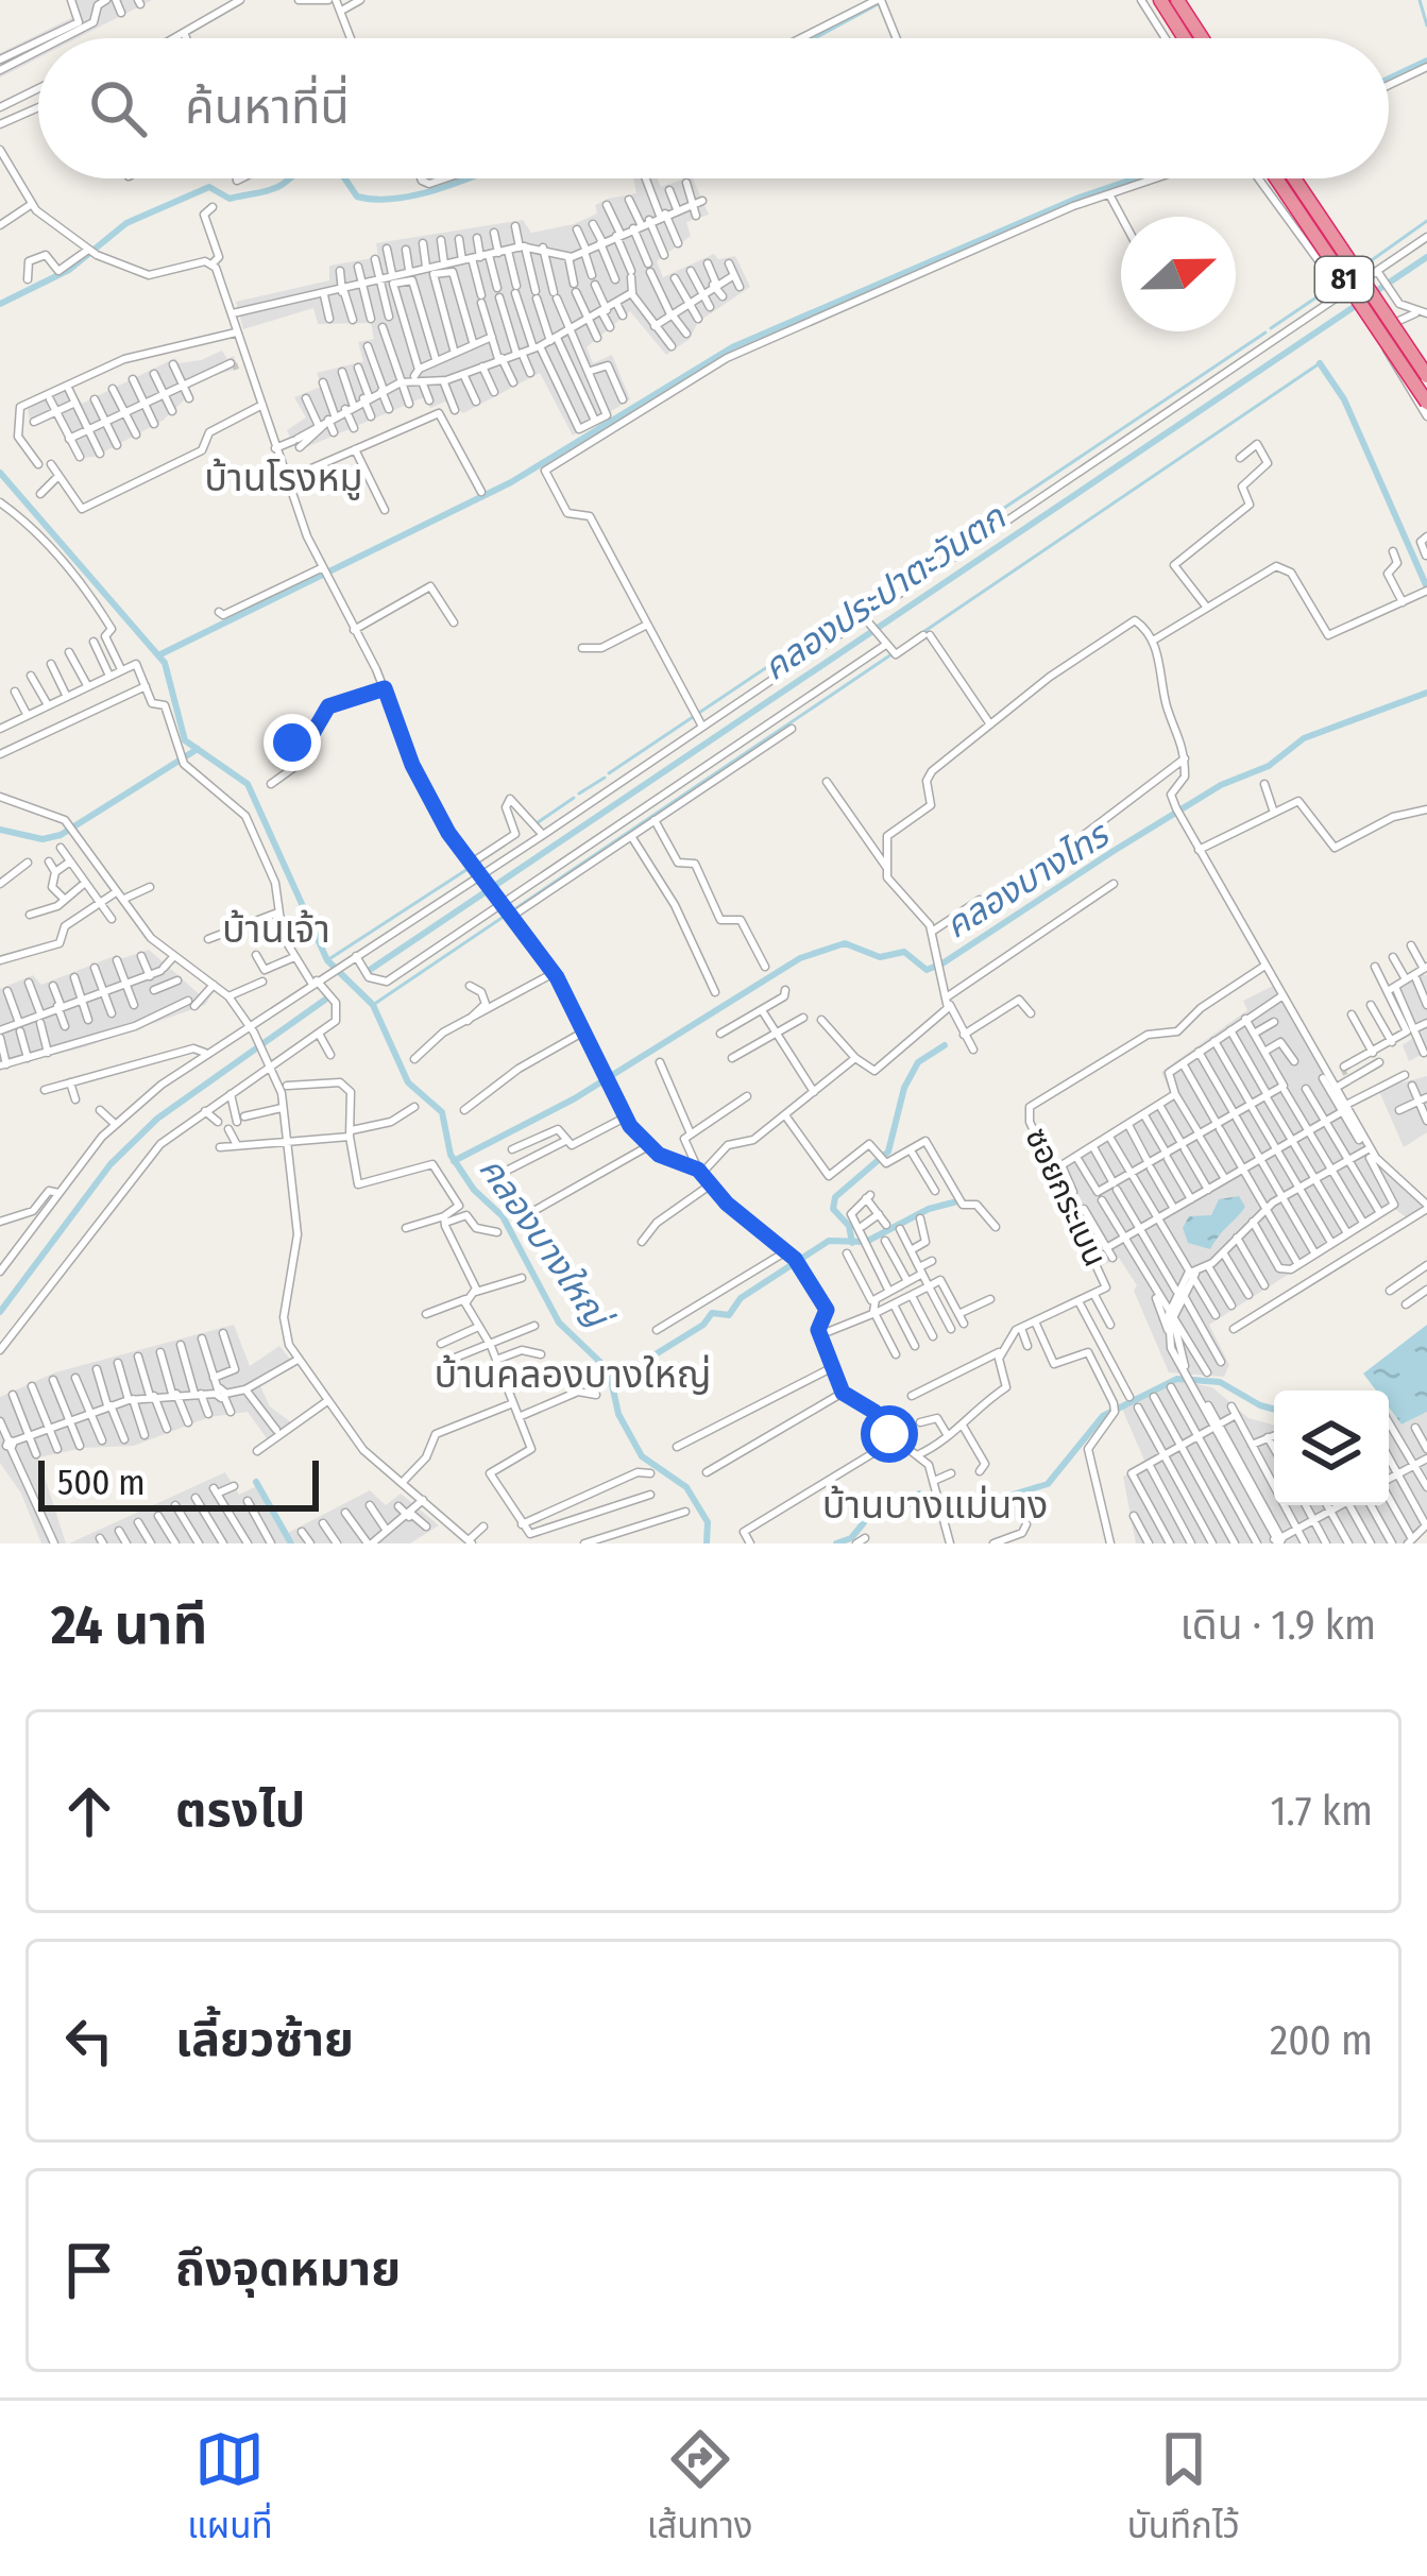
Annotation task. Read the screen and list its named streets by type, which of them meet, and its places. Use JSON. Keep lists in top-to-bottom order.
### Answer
{
  "streets": {
    "highway": ["81"],
    "street": ["ซอยกระเบน"]
  },
  "districts": [
    "บ้านโรงหมู",
    "บ้านเจ้า",
    "บ้านคลองบางใหญ่",
    "บ้านบางแม่นาง"
  ],
  "water": ["คลองประปาตะวันตก", "คลองบางไทร", "คลองบางใหญ่"],
  "scale_bar": "500 m",
  "north": "right",
  "page": {
    "search": "ค้นหาที่นี่",
    "scale": "500 m",
    "heading": ["24 นาที", "เดิน · 1.9 km"],
    "list": [
      ["ตรงไป", "1.7 km"],
      ["เลี้ยวซ้าย", "200 m"],
      "ถึงจุดหมาย"
    ],
    "nav": ["แผนที่", "เส้นทาง", "บันทึกไว้"]
  }
}
